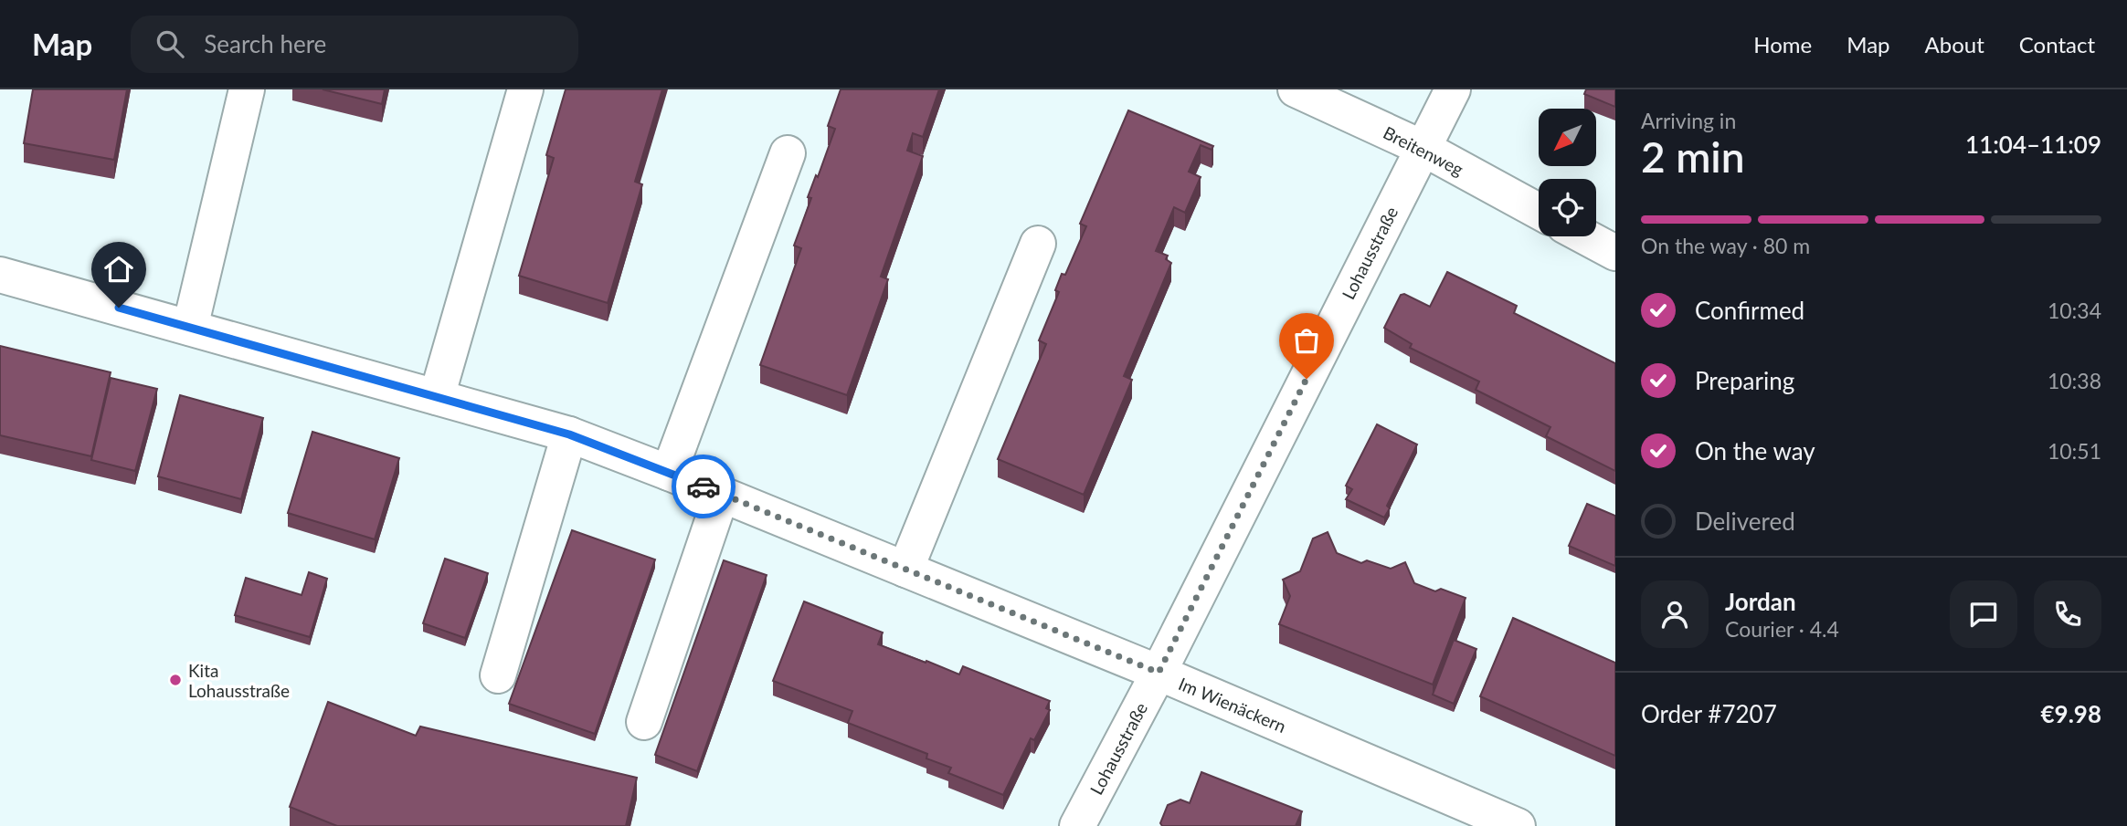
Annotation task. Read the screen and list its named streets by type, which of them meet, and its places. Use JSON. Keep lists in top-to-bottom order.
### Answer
{
  "streets": {
    "street": ["Breitenweg", "Lohausstraße", "Im Wienäckern"]
  },
  "crossings": [
    ["Breitenweg", "Lohausstraße"],
    ["Lohausstraße", "Im Wienäckern"]
  ],
  "places": ["Kita Lohausstraße"],
  "north": "bottom left",
  "page": {
    "header": "Map",
    "search": "Search here",
    "nav": [
      "Home",
      "Map",
      "About",
      "Contact"
    ],
    "heading": ["2 min", "Arriving in", "11:04–11:09"],
    "panel": [
      "Jordan",
      "Courier · 4.4",
      "Order #7207",
      "€9.98"
    ],
    "bar": "On the way · 80 m",
    "list": [
      ["Confirmed", "10:34"],
      ["Preparing", "10:38"],
      ["On the way", "10:51"],
      "Delivered"
    ]
  }
}
